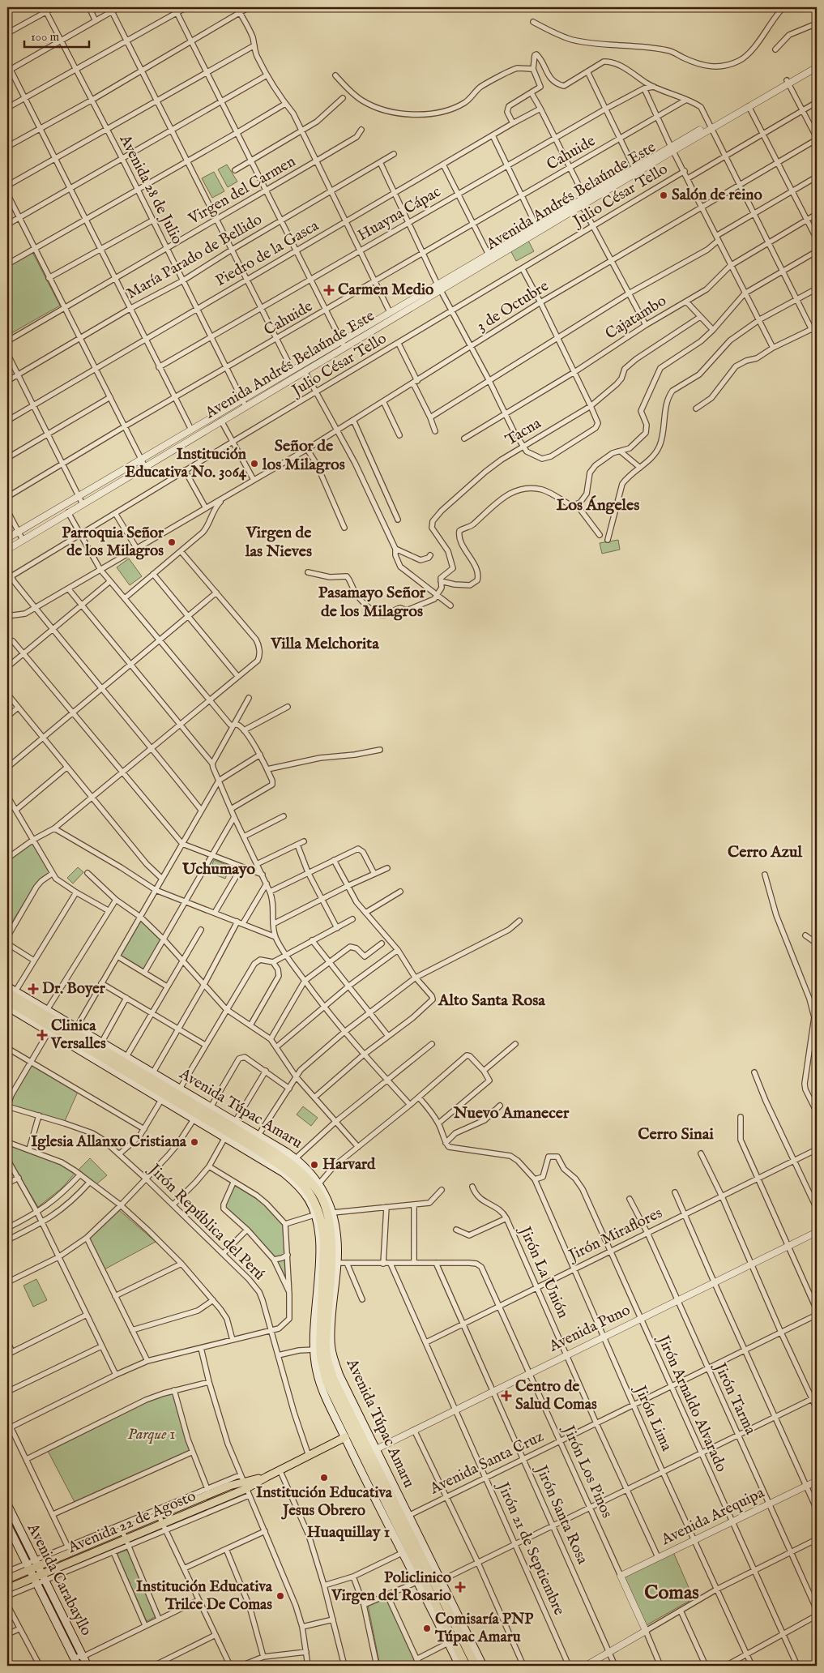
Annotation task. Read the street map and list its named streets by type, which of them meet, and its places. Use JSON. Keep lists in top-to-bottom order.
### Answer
{
  "streets": {
    "highway": ["Avenida Túpac Amaru"],
    "main road": ["Avenida 22 de Agosto", "Avenida Carabayllo"],
    "street": [
      "Cahuide",
      "Avenida 28 de Julio",
      "Virgen del Carmen",
      "Julio César Tello",
      "Avenida Andrés Belaúnde Este",
      "Huayna Cápac",
      "Piedro de la Gasca",
      "María Parado de Bellido",
      "3 de Octubre",
      "Cajatambo",
      "Tacna",
      "Jirón República del Perú",
      "Jirón Miraflores",
      "Jirón La Unión",
      "Avenida Puno",
      "Jirón Tarma",
      "Jirón Arnaldo Alvarado",
      "Jirón Lima",
      "Avenida Santa Cruz",
      "Jirón Los Pinos",
      "Jirón Santa Rosa",
      "Avenida Arequipa",
      "Jirón 21 de Septiembre"
    ]
  },
  "crossings": [
    ["Cahuide", "Avenida 28 de Julio"],
    ["Avenida 28 de Julio", "Virgen del Carmen"],
    ["Avenida 28 de Julio", "Avenida Andrés Belaúnde Este"],
    ["Avenida 28 de Julio", "Huayna Cápac"],
    ["Avenida 28 de Julio", "Piedro de la Gasca"],
    ["Avenida 28 de Julio", "María Parado de Bellido"],
    ["Avenida Túpac Amaru", "Avenida Puno"],
    ["Avenida Túpac Amaru", "Avenida Santa Cruz"],
    ["Jirón República del Perú", "Avenida 22 de Agosto"],
    ["Jirón Miraflores", "Jirón La Unión"],
    ["Jirón Miraflores", "Jirón Tarma"],
    ["Jirón Miraflores", "Jirón Arnaldo Alvarado"],
    ["Jirón Miraflores", "Jirón Lima"],
    ["Jirón Miraflores", "Jirón Los Pinos"],
    ["Jirón Miraflores", "Jirón Santa Rosa"],
    ["Jirón Miraflores", "Jirón 21 de Septiembre"],
    ["Jirón La Unión", "Avenida Puno"],
    ["Jirón La Unión", "Avenida Santa Cruz"],
    ["Jirón La Unión", "Avenida Arequipa"],
    ["Avenida Puno", "Jirón Tarma"],
    ["Avenida Puno", "Jirón Arnaldo Alvarado"],
    ["Avenida Puno", "Jirón Lima"],
    ["Avenida Puno", "Jirón Los Pinos"],
    ["Avenida Puno", "Jirón Santa Rosa"],
    ["Avenida Puno", "Jirón 21 de Septiembre"],
    ["Jirón Tarma", "Avenida Santa Cruz"],
    ["Jirón Tarma", "Avenida Arequipa"],
    ["Jirón Arnaldo Alvarado", "Jirón Lima"],
    ["Jirón Arnaldo Alvarado", "Avenida Santa Cruz"],
    ["Jirón Arnaldo Alvarado", "Avenida Arequipa"],
    ["Jirón Lima", "Avenida Santa Cruz"],
    ["Jirón Lima", "Avenida Arequipa"],
    ["Avenida Santa Cruz", "Jirón Los Pinos"],
    ["Avenida Santa Cruz", "Jirón Santa Rosa"],
    ["Avenida Santa Cruz", "Jirón 21 de Septiembre"],
    ["Jirón Los Pinos", "Jirón Santa Rosa"],
    ["Jirón Los Pinos", "Avenida Arequipa"],
    ["Avenida 22 de Agosto", "Avenida Carabayllo"]
  ],
  "districts": [
    "Señor de los Milagros",
    "Los Ángeles",
    "Virgen de las Nieves",
    "Pasamayo Señor de los Milagros",
    "Villa Melchorita",
    "Cerro Azul",
    "Uchumayo",
    "Alto Santa Rosa",
    "Nuevo Amanecer",
    "Cerro Sinai",
    "Huaquillay 1",
    "Comas"
  ],
  "parks": ["Parque 1"],
  "places": {
    "other": [
      "Salón de reino",
      "Institución Educativa No. 3064",
      "Parroquia Señor de los Milagros",
      "Iglesia Allanxo Cristiana",
      "Harvard",
      "Institución Educativa Jesus Obrero",
      "Institución Educativa Trilce De Comas",
      "Comisaría PNP Túpac Amaru"
    ],
    "health": [
      "Carmen Medio",
      "Dr. Boyer",
      "Clinica Versalles",
      "Centro de Salud Comas",
      "Policlinico Virgen del Rosario"
    ]
  },
  "scale_bar": "100 m"
}
